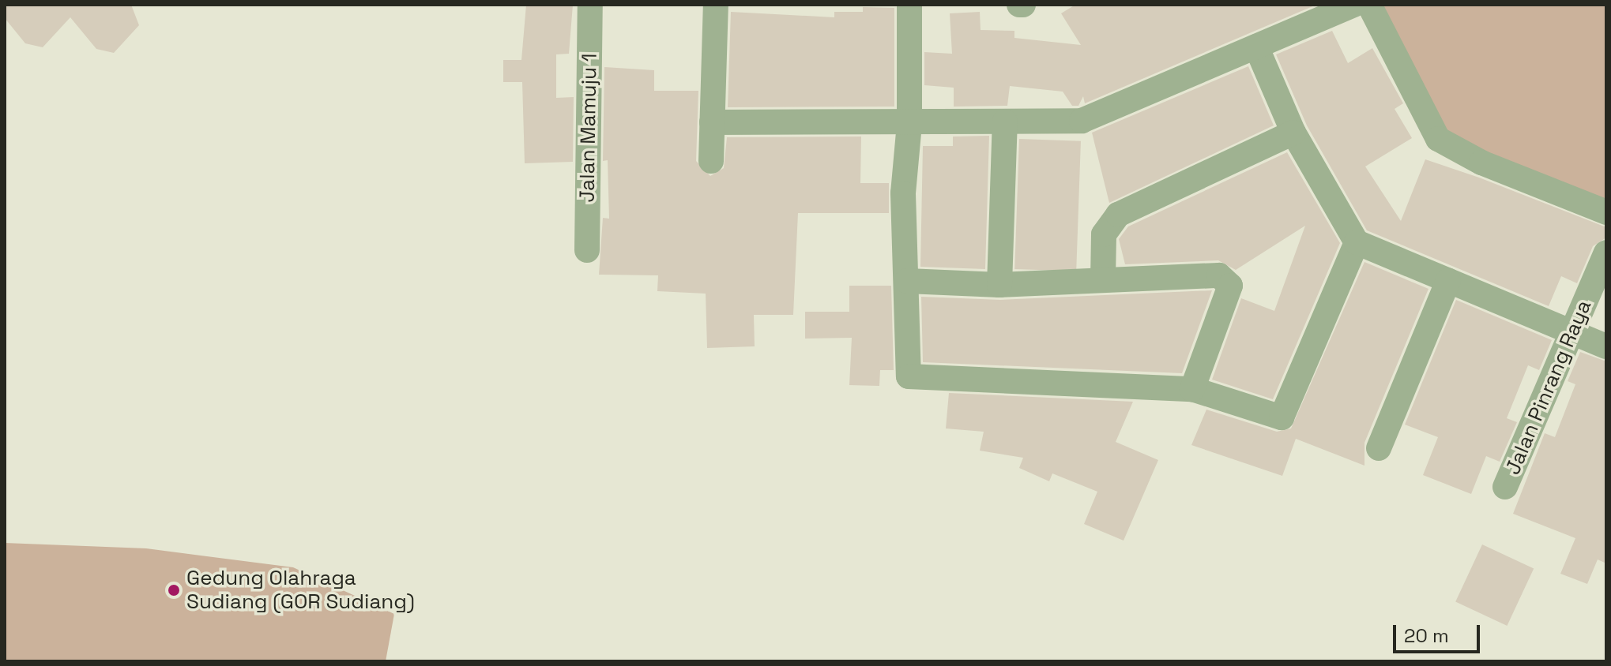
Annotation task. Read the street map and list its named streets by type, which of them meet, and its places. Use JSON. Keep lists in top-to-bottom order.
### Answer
{
  "streets": {
    "street": ["Jalan Mamuju 1", "Jalan Pinrang Raya"]
  },
  "places": ["Gedung Olahraga Sudiang (GOR Sudiang)"],
  "scale_bar": "20 m"
}
